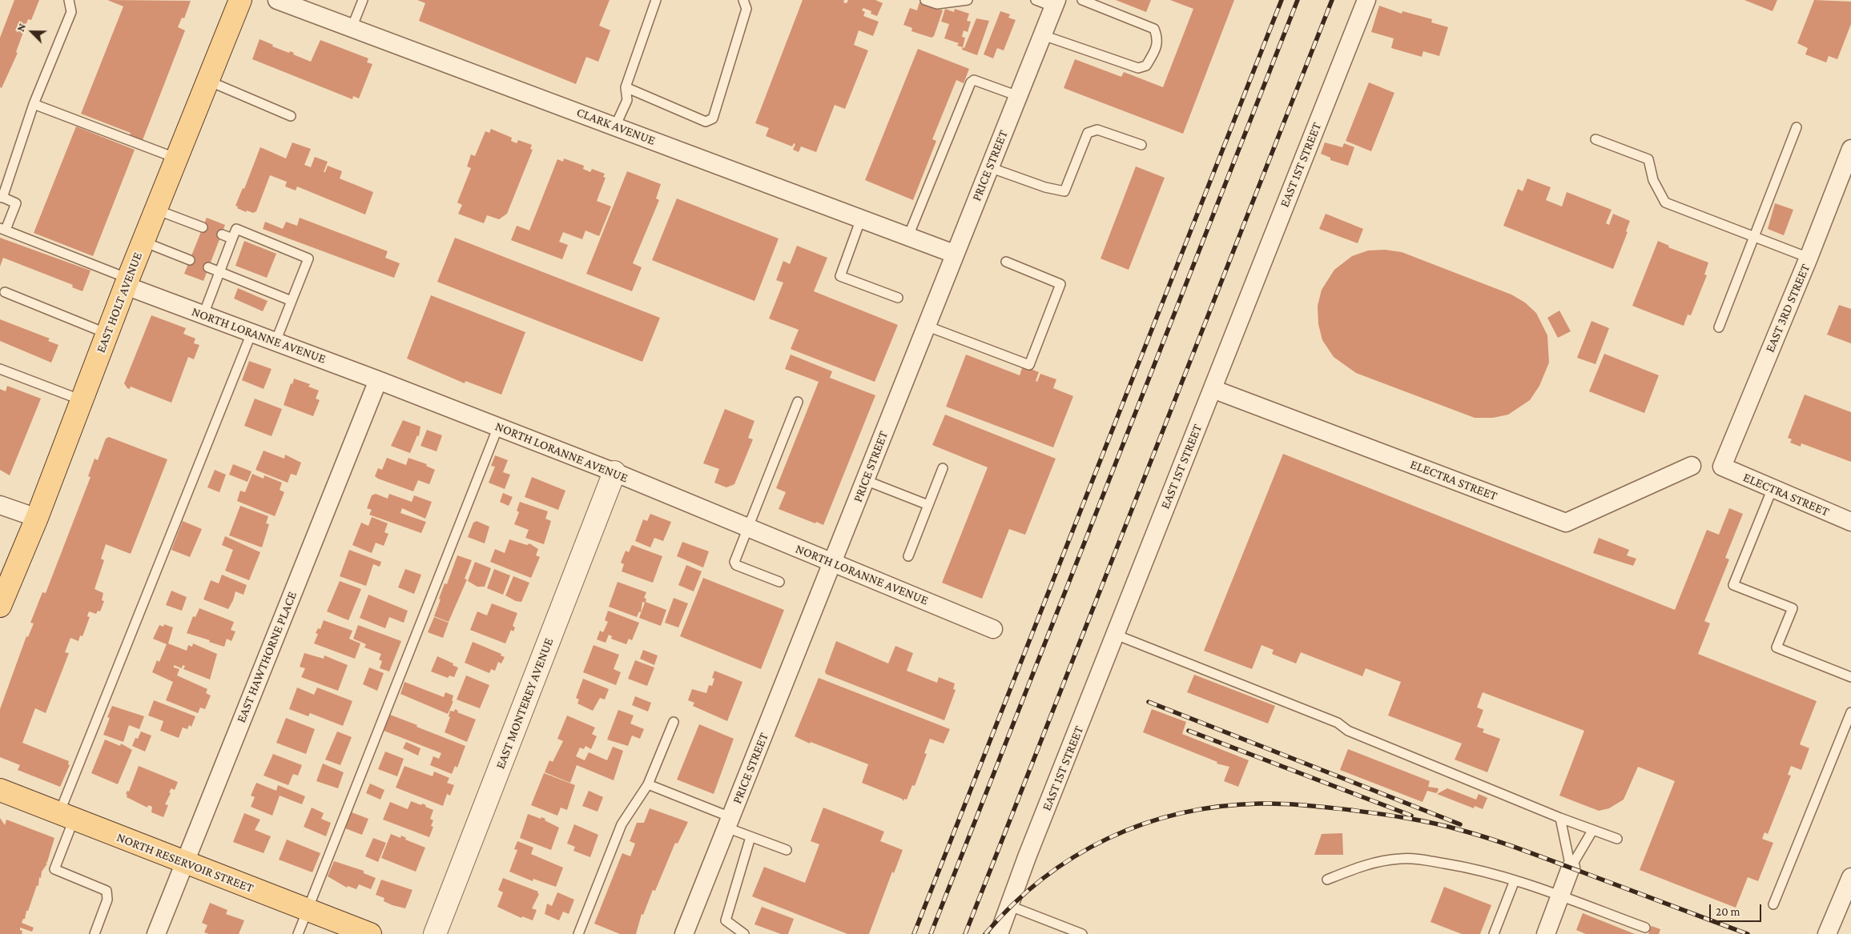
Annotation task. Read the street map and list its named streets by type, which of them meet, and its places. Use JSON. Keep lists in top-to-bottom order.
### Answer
{
  "streets": {
    "main road": ["EAST HOLT AVENUE", "NORTH RESERVOIR STREET"],
    "street": [
      "CLARK AVENUE",
      "EAST 1ST STREET",
      "PRICE STREET",
      "EAST 3RD STREET",
      "NORTH LORANNE AVENUE",
      "ELECTRA STREET",
      "EAST HAWTHORNE PLACE",
      "EAST MONTEREY AVENUE"
    ]
  },
  "crossings": [
    ["CLARK AVENUE", "PRICE STREET"],
    ["EAST 1ST STREET", "ELECTRA STREET"],
    ["PRICE STREET", "NORTH LORANNE AVENUE"],
    ["EAST HOLT AVENUE", "NORTH LORANNE AVENUE"],
    ["EAST 3RD STREET", "ELECTRA STREET"],
    ["NORTH LORANNE AVENUE", "EAST HAWTHORNE PLACE"],
    ["NORTH LORANNE AVENUE", "EAST MONTEREY AVENUE"],
    ["EAST HAWTHORNE PLACE", "NORTH RESERVOIR STREET"]
  ],
  "scale_bar": "20 m",
  "north": "top left"
}
